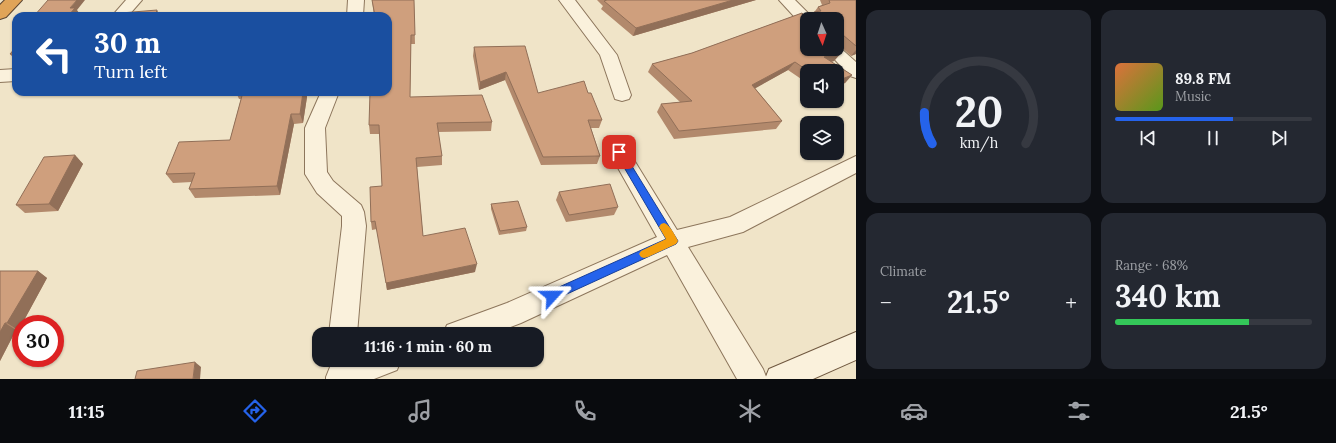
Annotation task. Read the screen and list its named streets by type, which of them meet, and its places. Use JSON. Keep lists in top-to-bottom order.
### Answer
{
  "north": "bottom",
  "page": {
    "turn": ["30 m", "Turn left"],
    "song": ["89.8 FM", "Music"],
    "tile": [
      "Climate",
      ["Range · 68%", "340 km"]
    ],
    "heat": ["−", "21.5°", "+"],
    "limit": "30",
    "trip": "11:16 · 1 min · 60 m",
    "tabs": ["11:15", "21.5°"],
    "gauge": ["20", "km/h"]
  }
}
